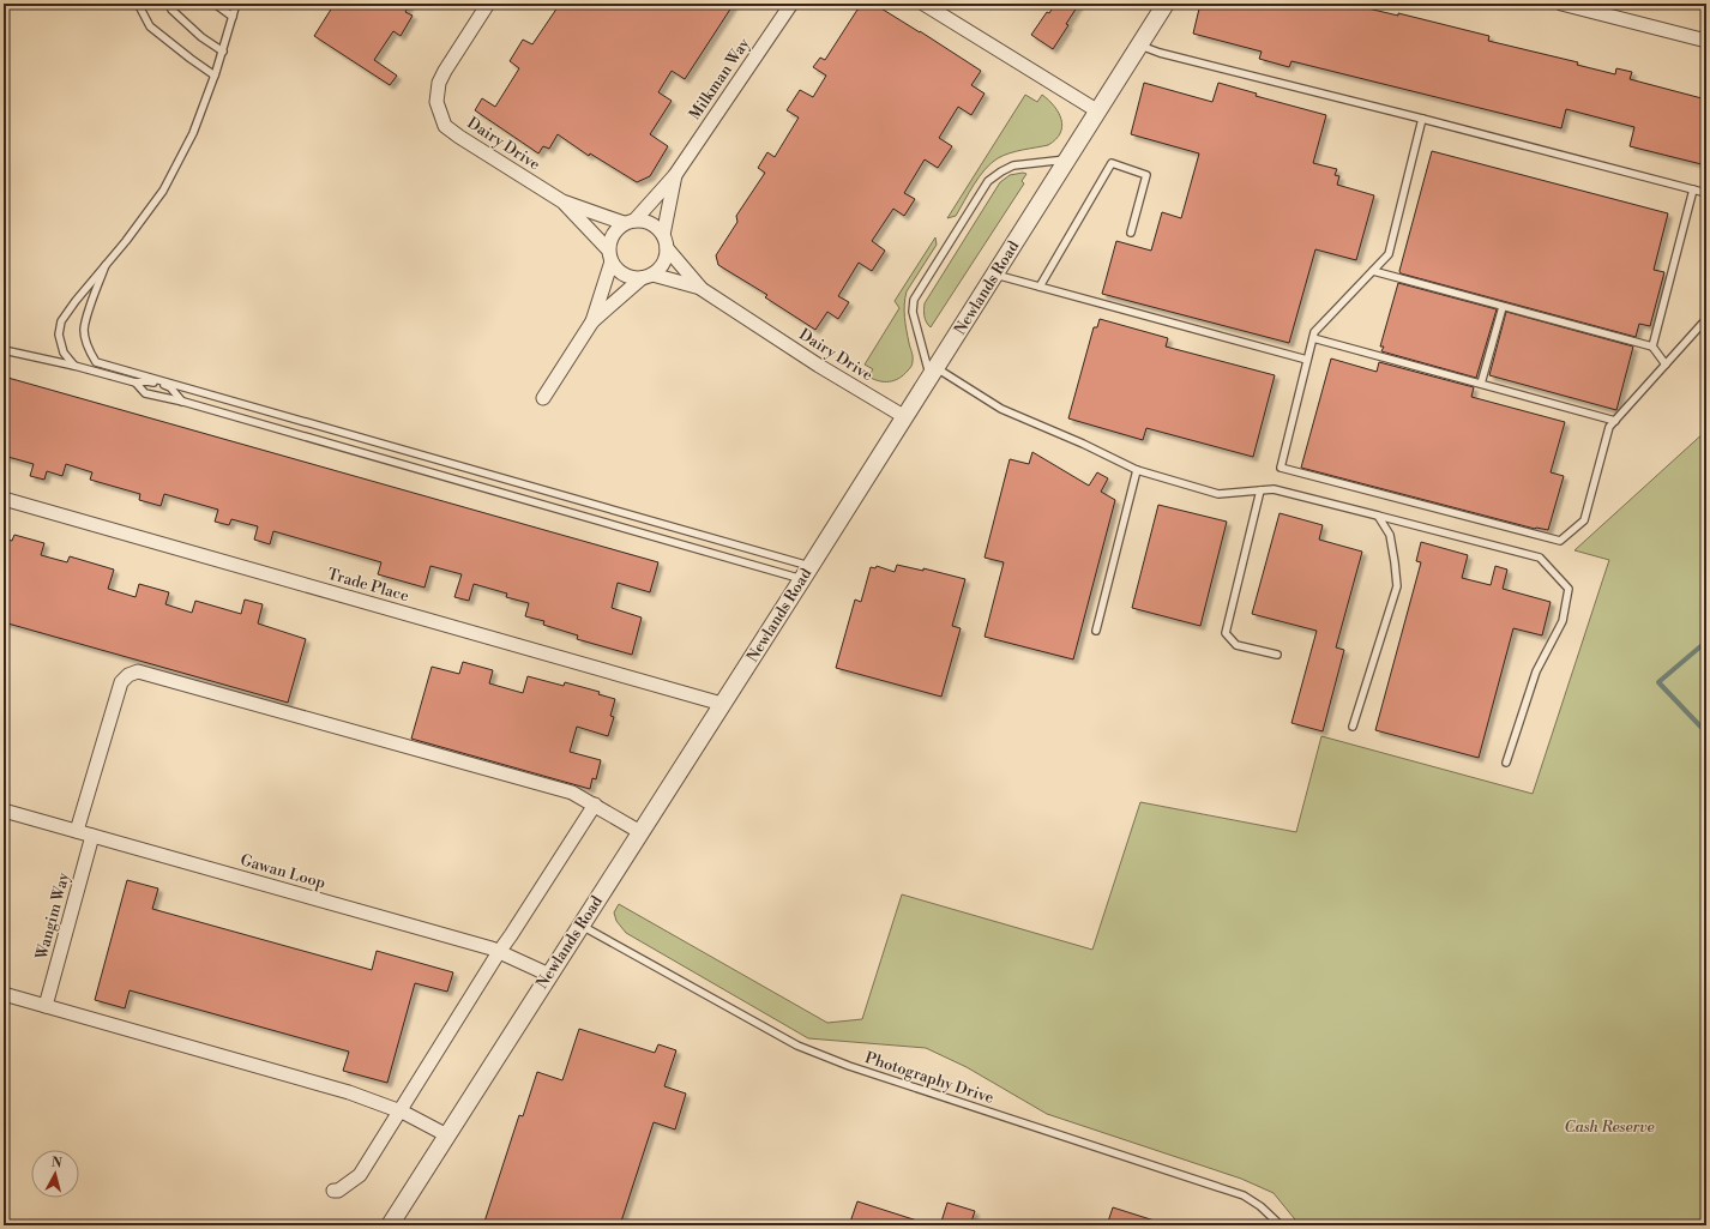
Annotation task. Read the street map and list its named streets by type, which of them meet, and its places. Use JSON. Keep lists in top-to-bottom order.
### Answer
{
  "streets": {
    "street": [
      "Milkman Way",
      "Dairy Drive",
      "Newlands Road",
      "Trade Place",
      "Gawan Loop",
      "Wangim Way"
    ],
    "lane": ["Photography Drive"]
  },
  "crossings": [
    ["Milkman Way", "Dairy Drive"],
    ["Dairy Drive", "Newlands Road"],
    ["Newlands Road", "Trade Place"],
    ["Newlands Road", "Gawan Loop"],
    ["Newlands Road", "Photography Drive"],
    ["Gawan Loop", "Wangim Way"]
  ],
  "parks": ["Cash Reserve"],
  "north": "top"
}
